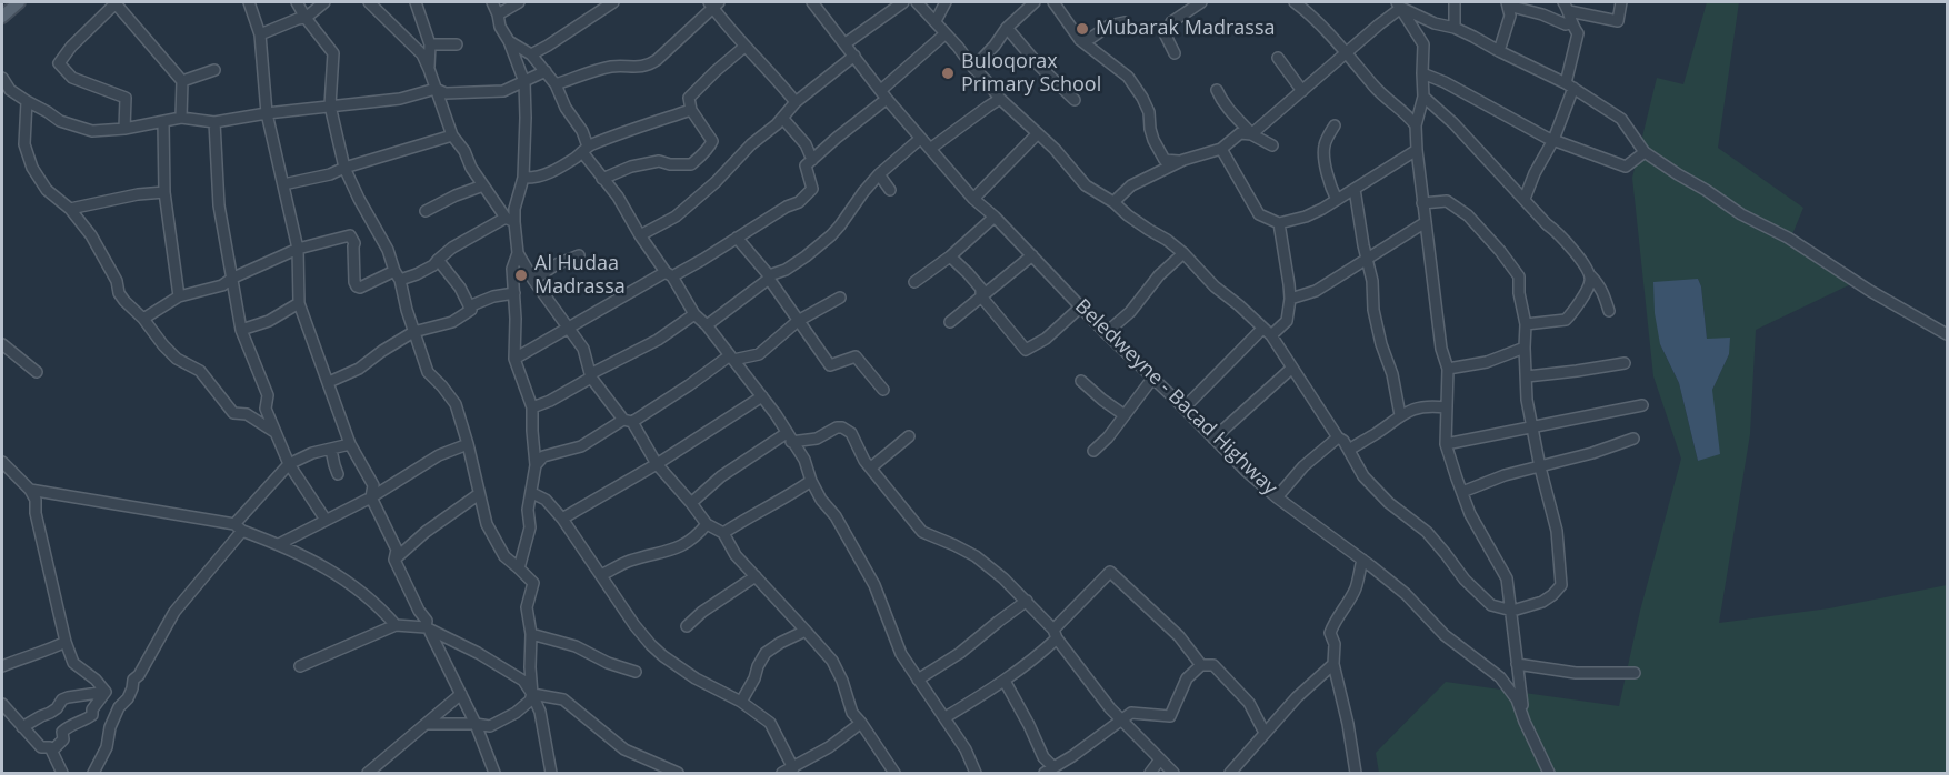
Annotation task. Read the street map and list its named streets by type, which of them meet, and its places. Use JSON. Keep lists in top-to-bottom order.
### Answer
{
  "streets": {
    "street": ["Beledweyne - Bacad Highway"]
  },
  "places": ["Mubarak Madrassa", "Buloqorax Primary School", "Al Hudaa Madrassa"]
}
